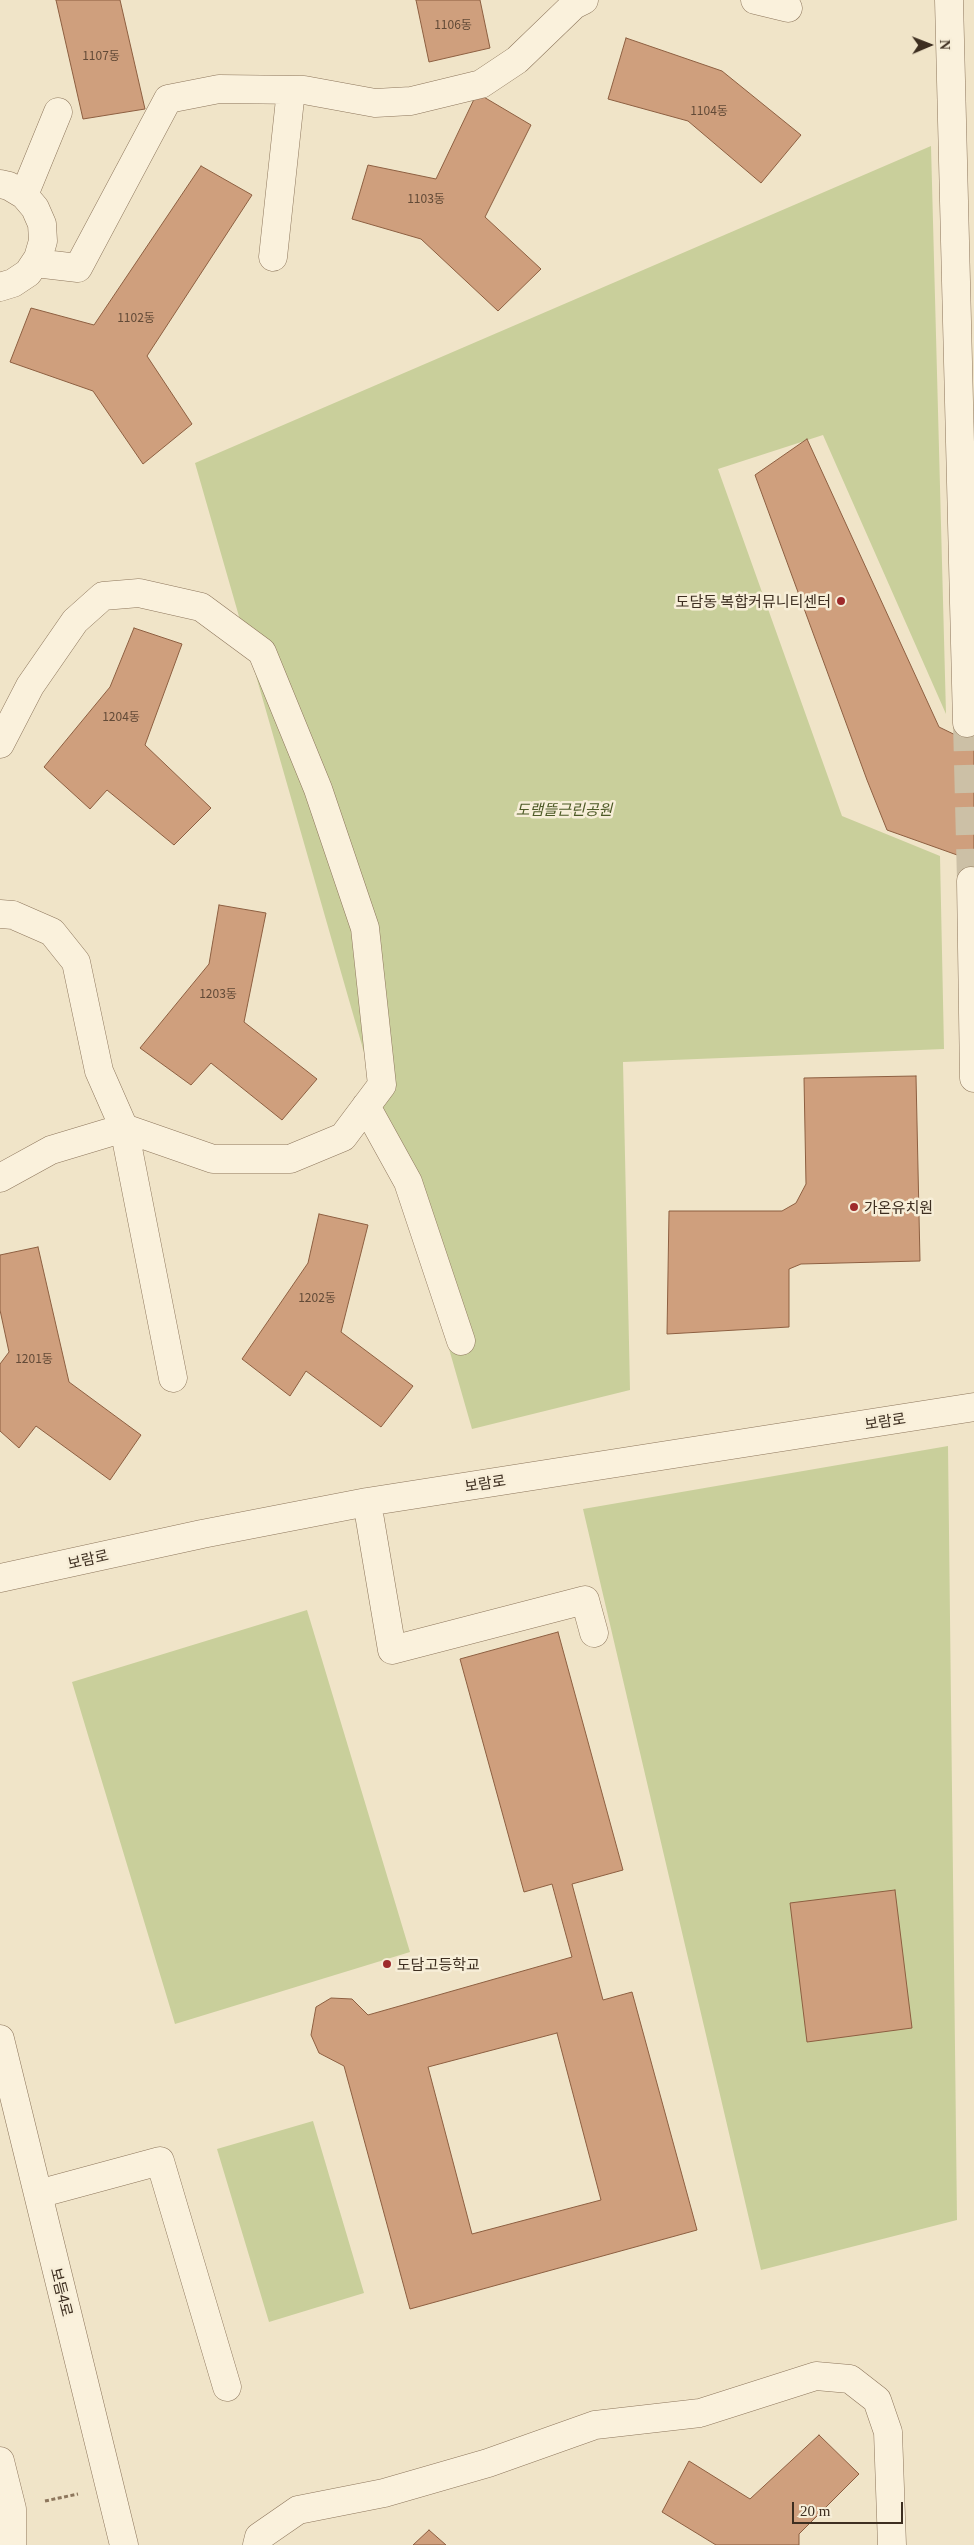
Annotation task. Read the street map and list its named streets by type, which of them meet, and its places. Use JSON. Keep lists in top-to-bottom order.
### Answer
{
  "streets": {
    "street": ["보람로", "보듬4로"]
  },
  "parks": ["도램뜰근린공원"],
  "places": ["도담동 복합커뮤니티센터", "가온유치원", "도담고등학교"],
  "house_numbers": [
    "1106동",
    "1107동",
    "1104동",
    "1103동",
    "1102동",
    "1204동",
    "1203동",
    "1202동",
    "1201동"
  ],
  "scale_bar": "20 m",
  "north": "right"
}
